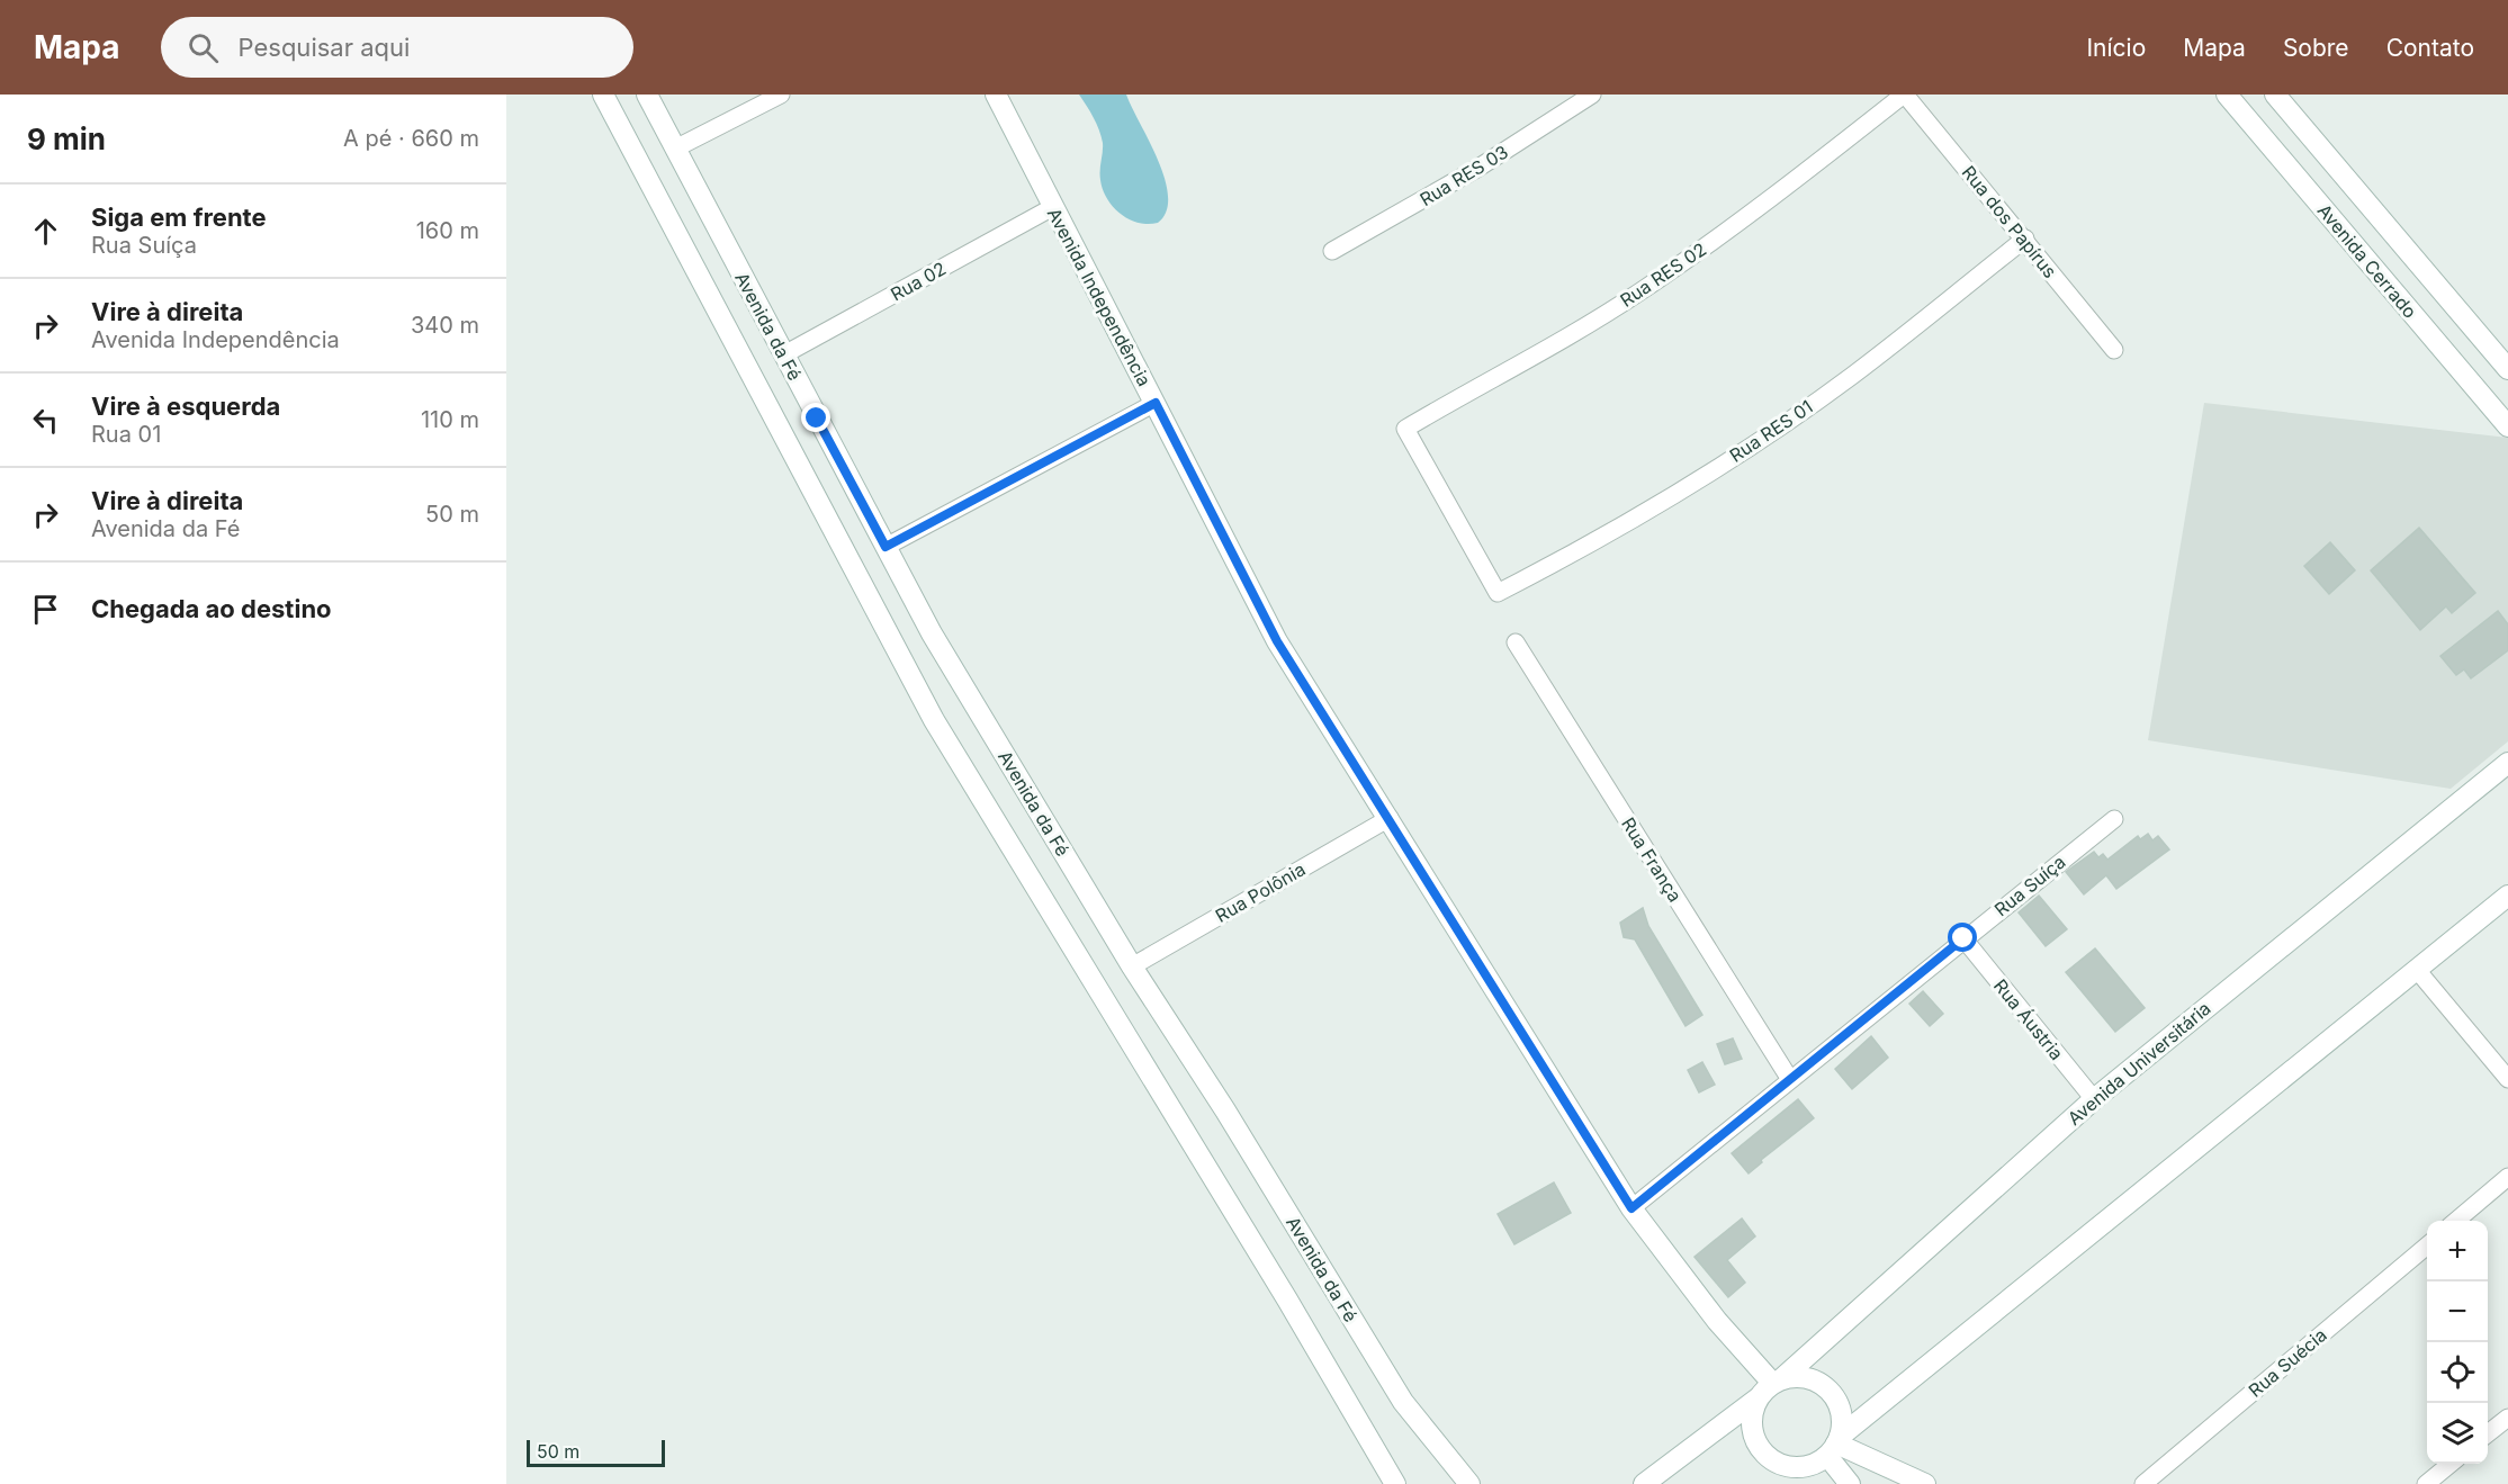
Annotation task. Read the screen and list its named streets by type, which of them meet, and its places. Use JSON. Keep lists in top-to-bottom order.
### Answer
{
  "streets": {
    "main road": [
      "Avenida Cerrado",
      "Avenida Independência",
      "Avenida da Fé",
      "Avenida Universitária"
    ],
    "street": [
      "Rua RES 03",
      "Rua dos Papírus",
      "Rua RES 02",
      "Rua 02",
      "Rua RES 01",
      "Rua França",
      "Rua Suíça",
      "Rua Polônia",
      "Rua Áustria",
      "Rua Suécia"
    ]
  },
  "crossings": [
    ["Rua dos Papírus", "Rua RES 02"],
    ["Rua dos Papírus", "Rua RES 01"],
    ["Rua RES 02", "Rua RES 01"],
    ["Rua 02", "Avenida Independência"],
    ["Rua 02", "Avenida da Fé"],
    ["Avenida Independência", "Rua Suíça"],
    ["Avenida Independência", "Rua Polônia"],
    ["Avenida Independência", "Avenida Universitária"],
    ["Avenida da Fé", "Rua Polônia"],
    ["Rua França", "Rua Suíça"],
    ["Rua Suíça", "Rua Áustria"],
    ["Rua Áustria", "Avenida Universitária"]
  ],
  "scale_bar": "50 m",
  "page": {
    "header": "Mapa",
    "search": "Pesquisar aqui",
    "nav": [
      "Início",
      "Mapa",
      "Sobre",
      "Contato"
    ],
    "heading": ["9 min", "A pé · 660 m"],
    "list": [
      ["Siga em frente", "Rua Suíça", "160 m"],
      ["Vire à direita", "Avenida Independência", "340 m"],
      ["Vire à esquerda", "Rua 01", "110 m"],
      ["Vire à direita", "Avenida da Fé", "50 m"],
      "Chegada ao destino"
    ],
    "map_buttons": ["+", "−"],
    "scale": "50 m"
  }
}
